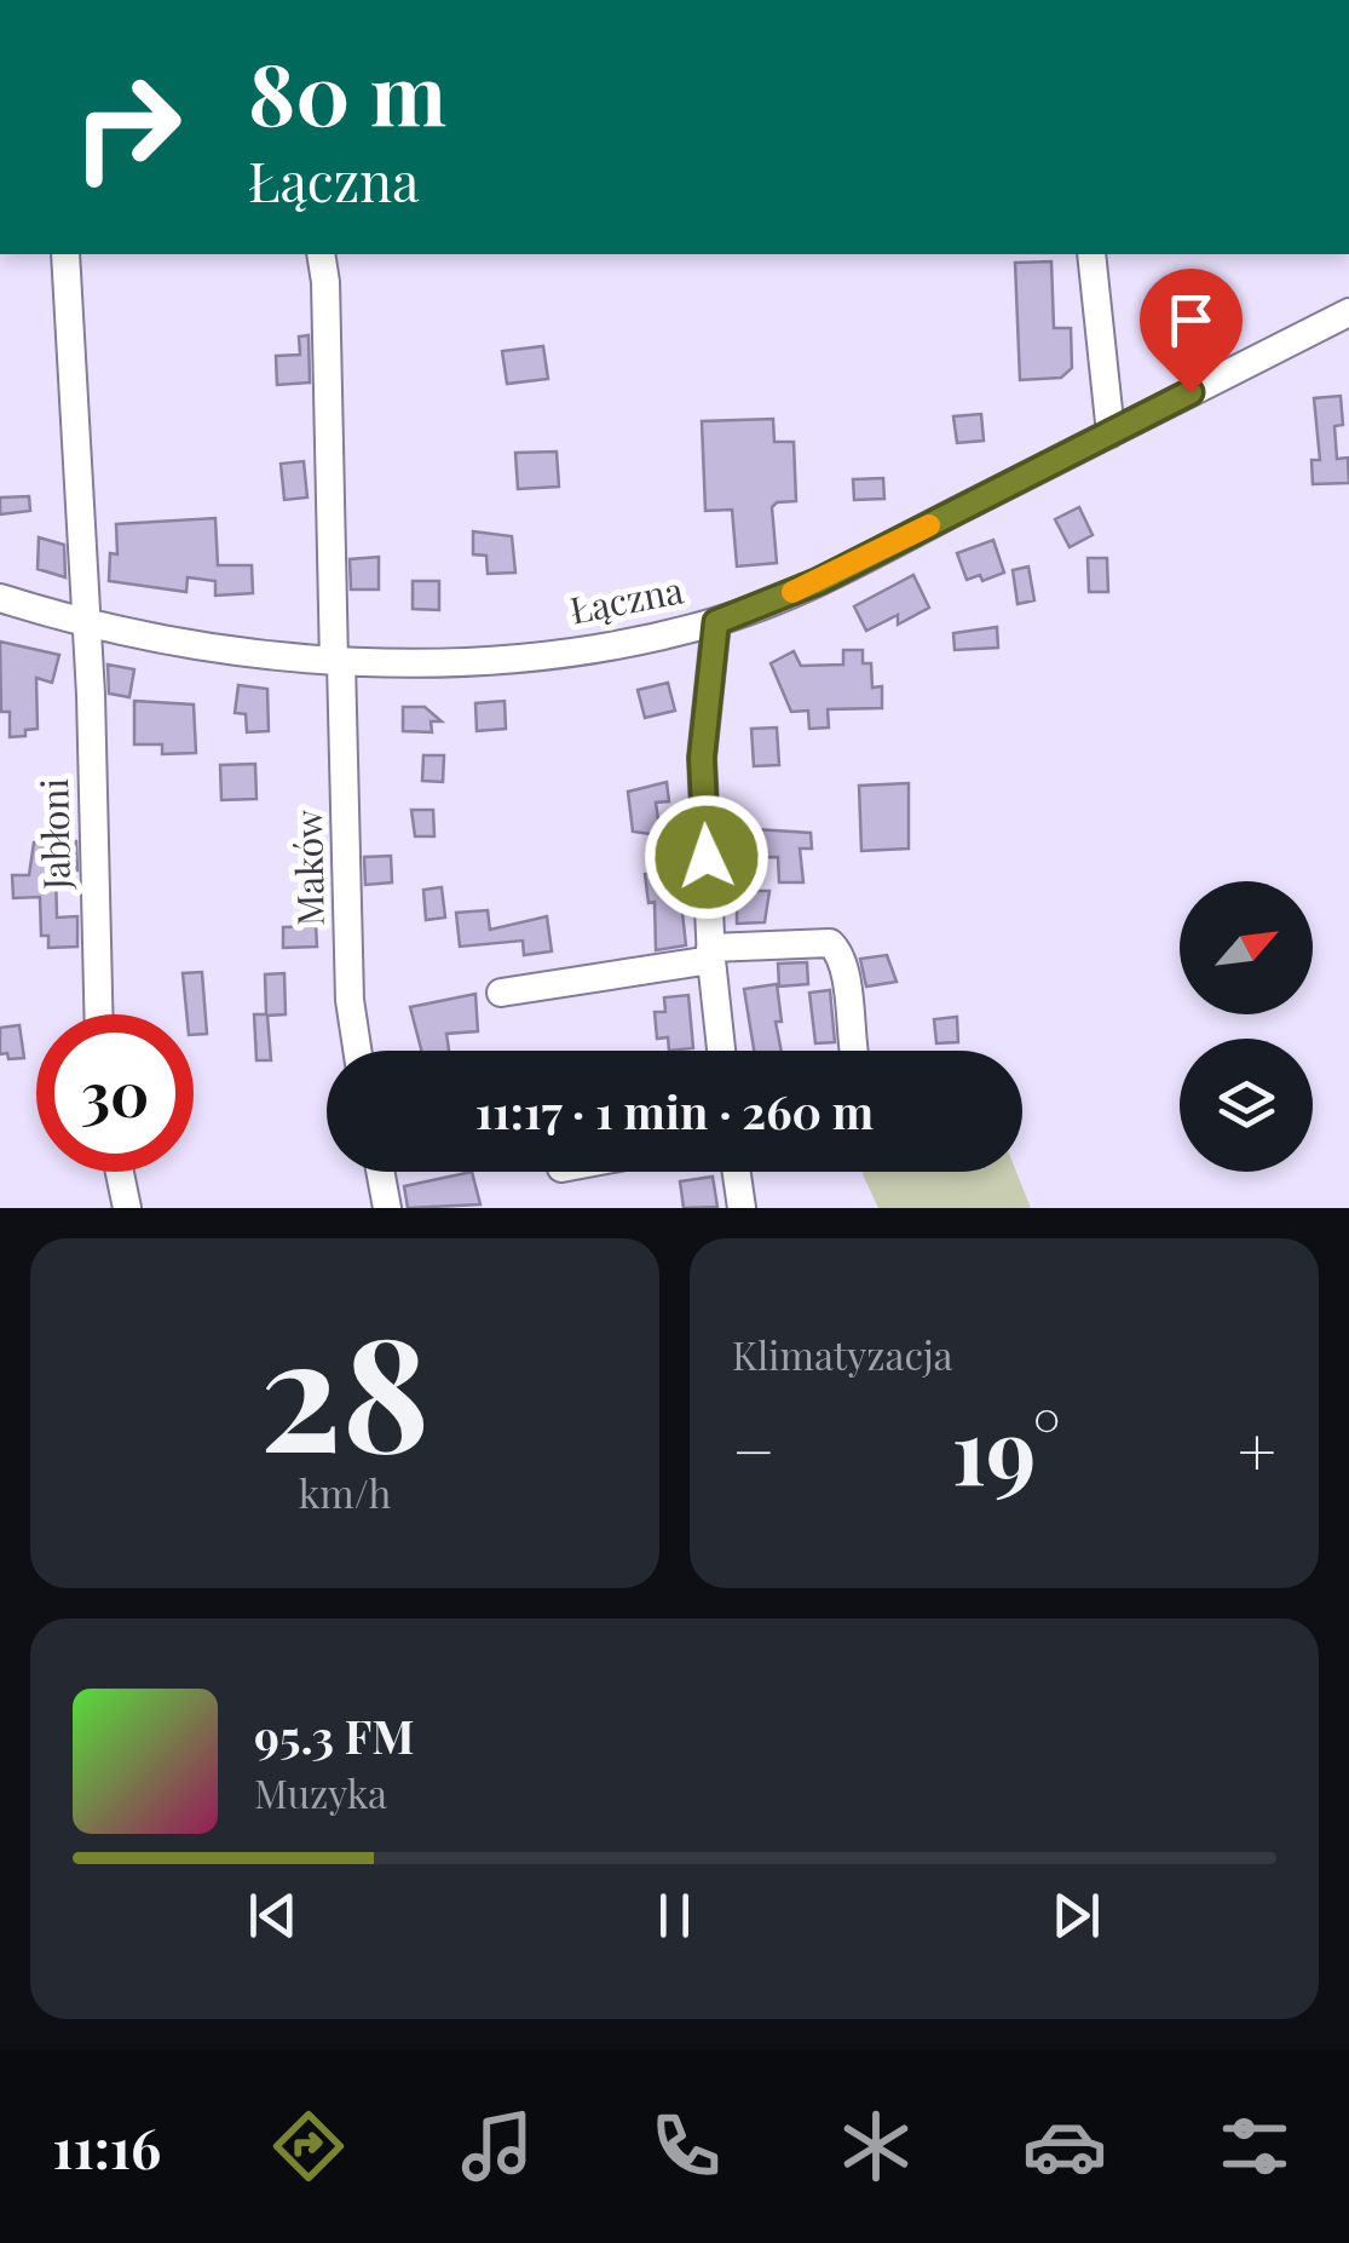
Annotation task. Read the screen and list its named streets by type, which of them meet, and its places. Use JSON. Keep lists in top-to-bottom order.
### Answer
{
  "streets": {
    "street": ["Łączna", "Jabłoni", "Maków"]
  },
  "crossings": [
    ["Łączna", "Jabłoni"],
    ["Łączna", "Maków"]
  ],
  "north": "top right",
  "page": {
    "turn": ["80 m", "Łączna"],
    "limit": "30",
    "trip": "11:17 · 1 min · 260 m",
    "tile": [
      ["28", "km/h"],
      "Klimatyzacja"
    ],
    "heat": ["−", "19°", "+"],
    "song": ["95.3 FM", "Muzyka"],
    "tabs": "11:16"
  }
}
